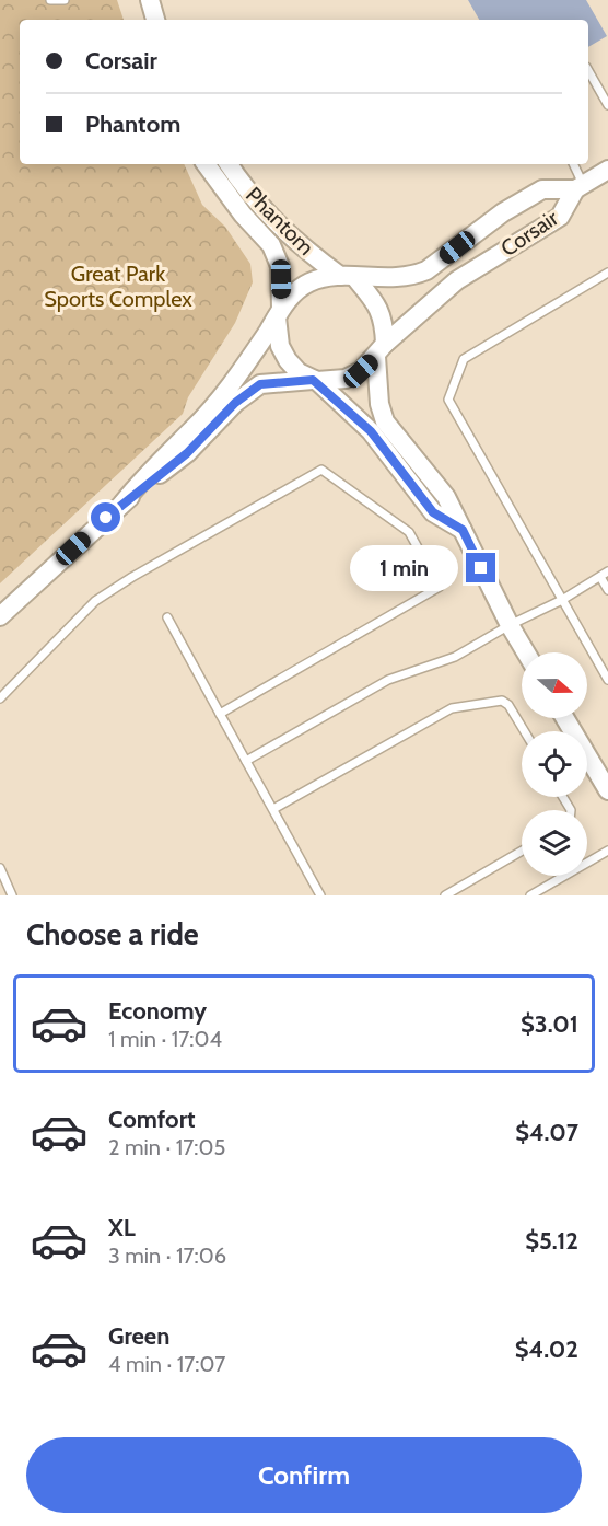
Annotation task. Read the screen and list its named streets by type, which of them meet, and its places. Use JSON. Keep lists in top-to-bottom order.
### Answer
{
  "streets": {
    "street": ["Phantom", "Corsair"]
  },
  "crossings": [
    ["Phantom", "Corsair"]
  ],
  "parks": ["Great Park Sports Complex"],
  "north": "right",
  "page": {
    "banner": ["Corsair", "Phantom"],
    "bubble": "1 min",
    "heading": "Choose a ride",
    "list": [
      {
        "name": "Economy",
        "note": "1 min · 17:04",
        "value": "$3.01"
      },
      {
        "name": "Comfort",
        "note": "2 min · 17:05",
        "value": "$4.07"
      },
      {
        "name": "XL",
        "note": "3 min · 17:06",
        "value": "$5.12"
      },
      {
        "name": "Green",
        "note": "4 min · 17:07",
        "value": "$4.02"
      }
    ],
    "buttons": "Confirm"
  }
}
